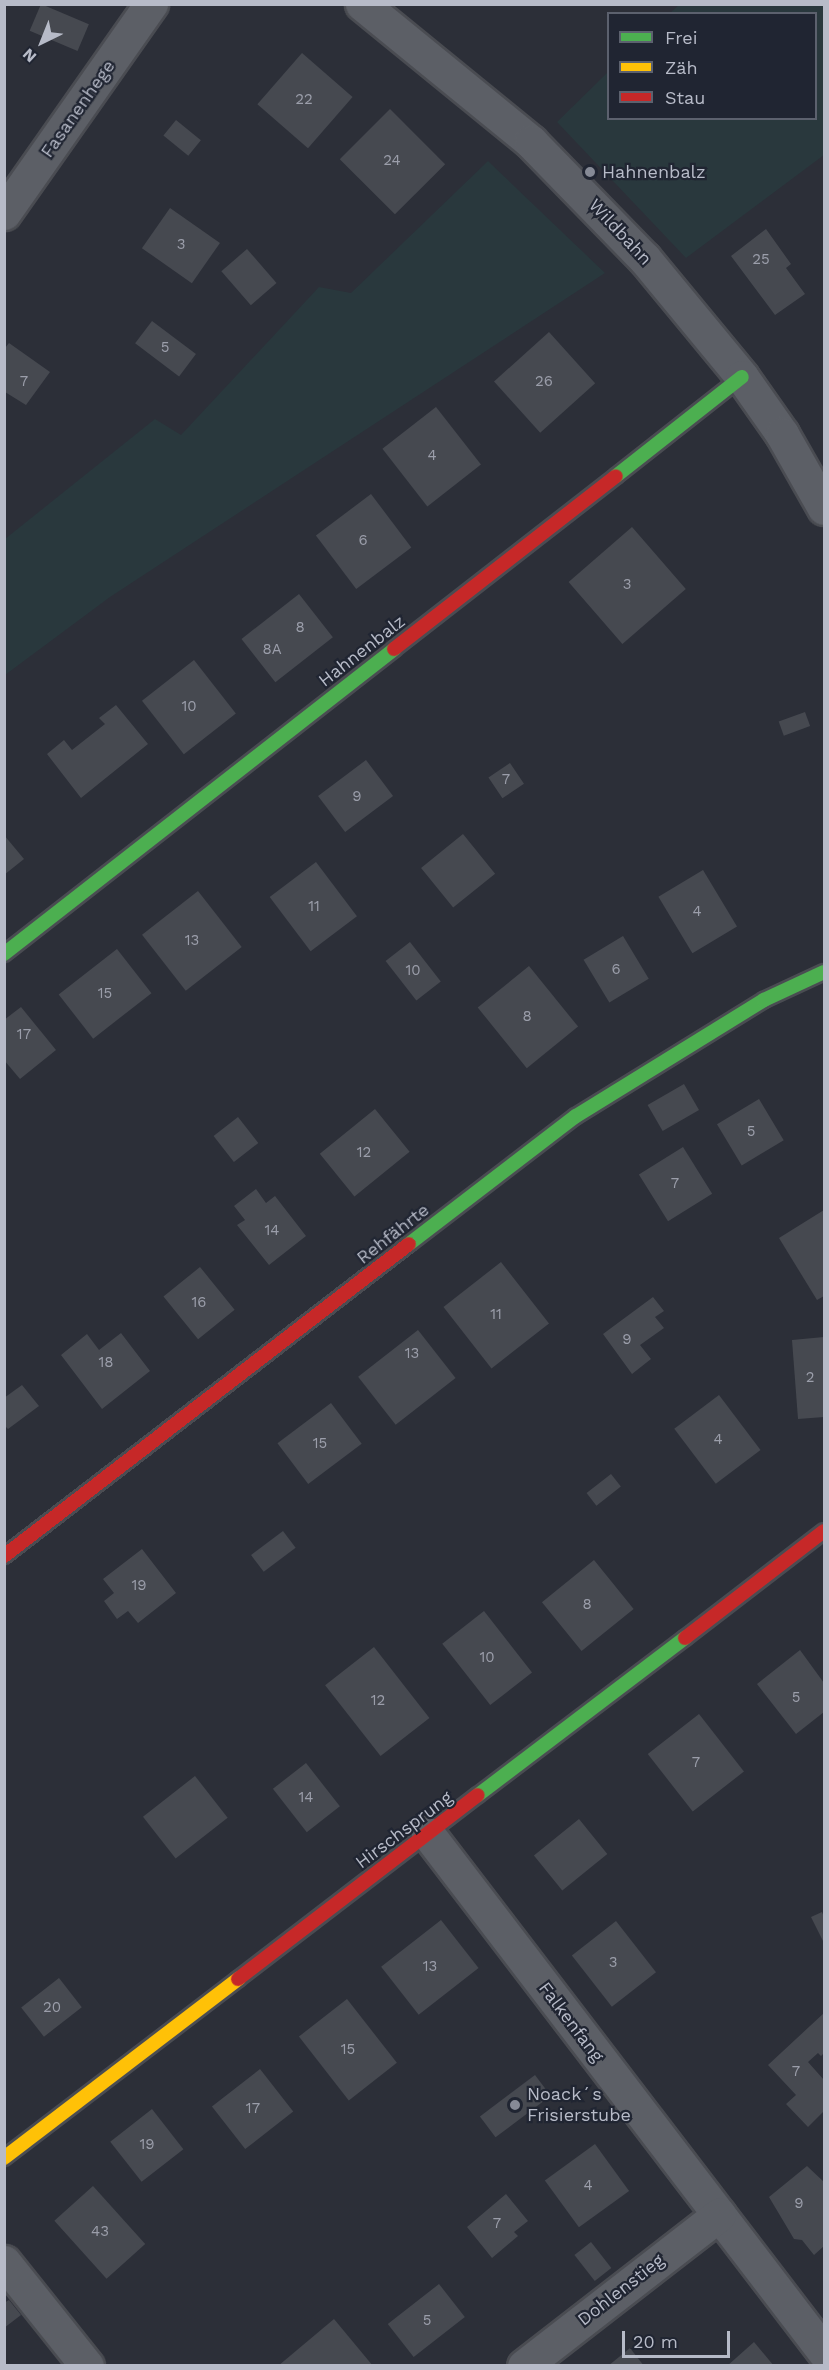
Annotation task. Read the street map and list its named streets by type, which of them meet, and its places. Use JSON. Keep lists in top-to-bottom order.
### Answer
{
  "streets": {
    "street": [
      "Fasanenhege",
      "Wildbahn",
      "Hahnenbalz",
      "Rehfährte",
      "Hirschsprung",
      "Falkenfang",
      "Dohlenstieg"
    ]
  },
  "crossings": [
    ["Wildbahn", "Hahnenbalz"],
    ["Hirschsprung", "Falkenfang"],
    ["Falkenfang", "Dohlenstieg"]
  ],
  "places": ["Hahnenbalz", "Noack´s Frisierstube"],
  "house_numbers": [
    "22",
    "24",
    "3",
    "25",
    "5",
    "7",
    "26",
    "4",
    "6",
    "3",
    "8",
    "8A",
    "10",
    "7",
    "9",
    "11",
    "4",
    "13",
    "6",
    "10",
    "15",
    "8",
    "17",
    "5",
    "12",
    "7",
    "14",
    "16",
    "11",
    "9",
    "13",
    "18",
    "2",
    "4",
    "15",
    "19",
    "8",
    "10",
    "5",
    "12",
    "7",
    "14",
    "3",
    "13",
    "20",
    "15",
    "7",
    "17",
    "19",
    "4",
    "9",
    "7",
    "43",
    "5"
  ],
  "legend": ["Frei", "Zäh", "Stau"],
  "scale_bar": "20 m",
  "north": "bottom left"
}
